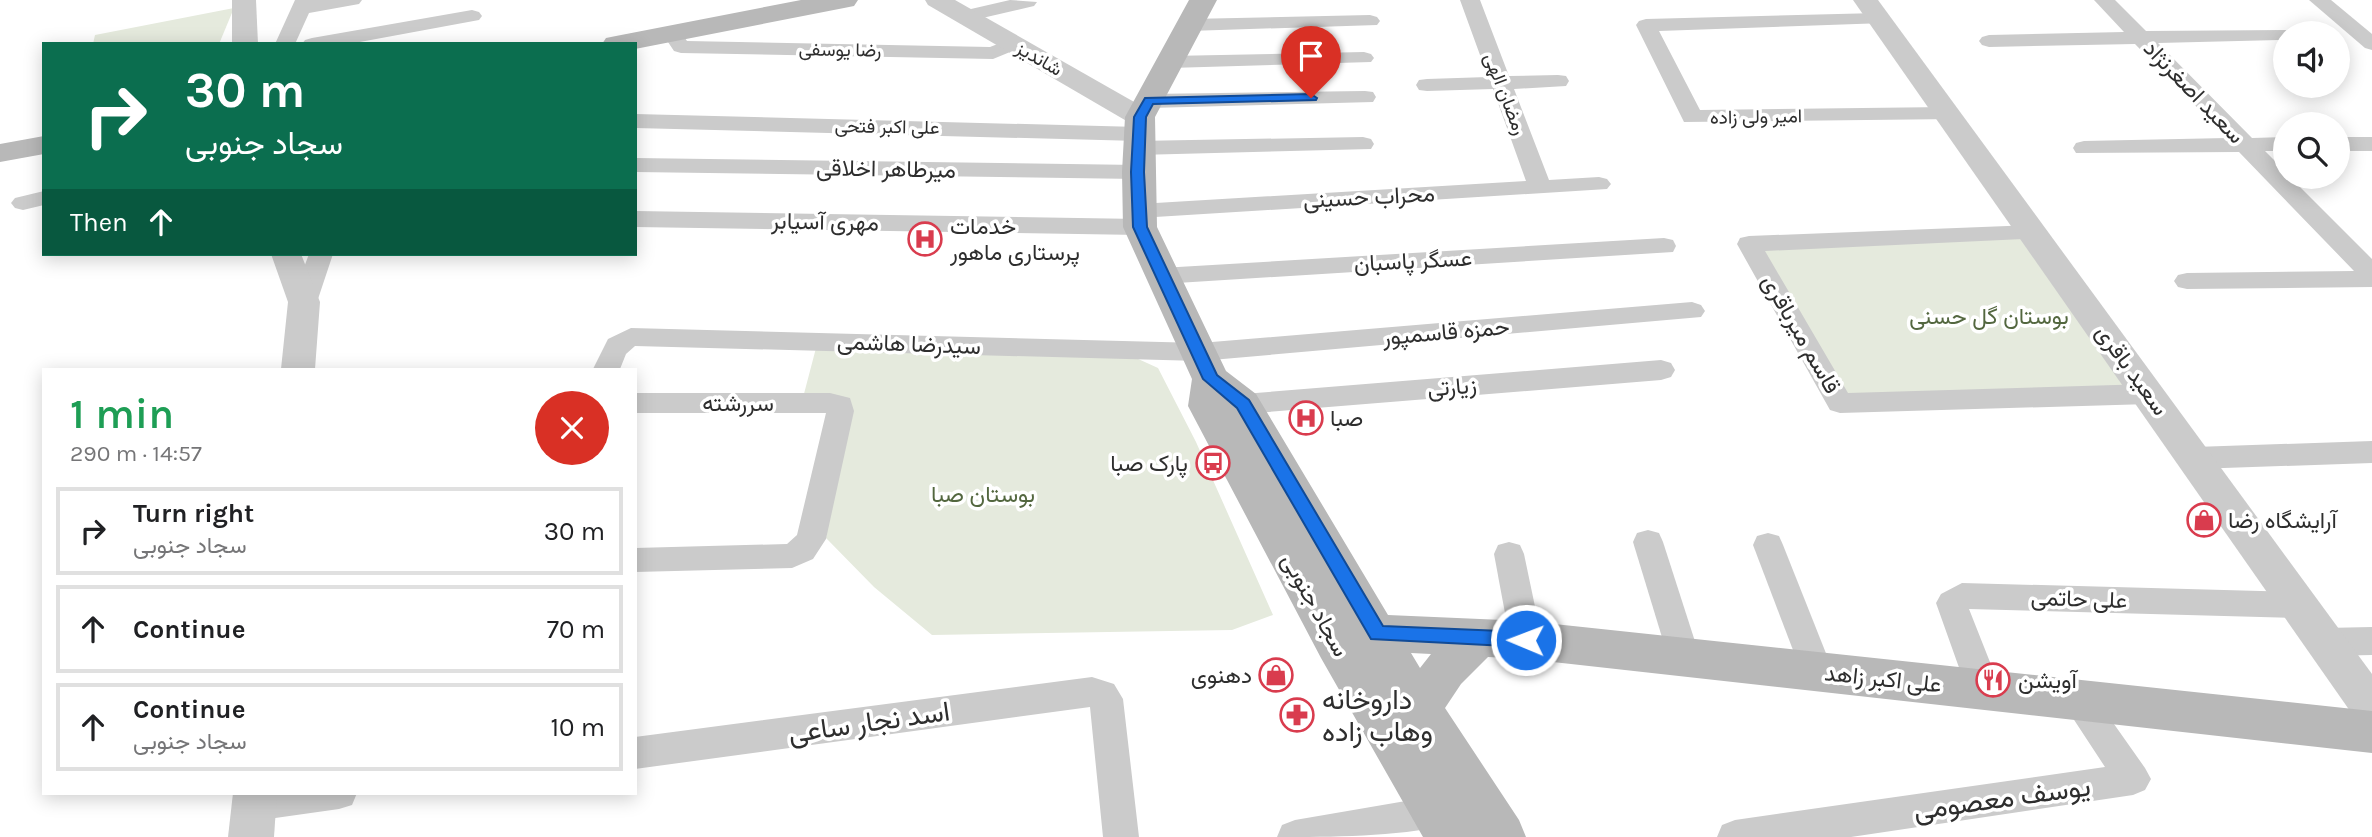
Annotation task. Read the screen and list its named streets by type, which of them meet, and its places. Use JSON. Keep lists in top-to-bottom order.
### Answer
{
  "streets": {
    "main road": ["سجاد جنوبی", "علی اکبر زاهد"],
    "street": [
      "رضا یوسفی",
      "شاندیز",
      "سعید اصغرنژاد",
      "رمضان الهی",
      "امیر ولی زاده",
      "علی اکبر فتحی",
      "میرطاهر اخلاقی",
      "محراب حسینی",
      "مهری آسیابر",
      "عسگر پاسبان",
      "حمزه قاسمپور",
      "قاسم میرباقری",
      "سیدرضا هاشمی",
      "سعید باقری",
      "زیارتی",
      "سررشته",
      "علی حاتمی",
      "اسد نجار ساعی",
      "یوسف معصومی"
    ]
  },
  "crossings": [
    ["رضا یوسفی", "شاندیز"],
    ["شاندیز", "علی اکبر فتحی"],
    ["شاندیز", "میرطاهر اخلاقی"],
    ["شاندیز", "سجاد جنوبی"],
    ["رمضان الهی", "محراب حسینی"],
    ["امیر ولی زاده", "سعید باقری"],
    ["علی اکبر فتحی", "میرطاهر اخلاقی"],
    ["علی اکبر فتحی", "سجاد جنوبی"],
    ["میرطاهر اخلاقی", "سجاد جنوبی"],
    ["محراب حسینی", "مهری آسیابر"],
    ["محراب حسینی", "سجاد جنوبی"],
    ["مهری آسیابر", "سجاد جنوبی"],
    ["عسگر پاسبان", "سجاد جنوبی"],
    ["حمزه قاسمپور", "سیدرضا هاشمی"],
    ["حمزه قاسمپور", "زیارتی"],
    ["حمزه قاسمپور", "سجاد جنوبی"],
    ["قاسم میرباقری", "سعید باقری"],
    ["سیدرضا هاشمی", "زیارتی"],
    ["سیدرضا هاشمی", "سجاد جنوبی"],
    ["سعید باقری", "علی حاتمی"],
    ["زیارتی", "سجاد جنوبی"],
    ["علی حاتمی", "علی اکبر زاهد"],
    ["سجاد جنوبی", "علی اکبر زاهد"],
    ["علی اکبر زاهد", "یوسف معصومی"]
  ],
  "parks": ["بوستان گل حسنی", "بوستان صبا"],
  "places": {
    "hospital": ["خدمات پرستاری ماهور", "صبا"],
    "bus stop": ["پارک صبا"],
    "shop": ["آرایشگاه رضا", "دهنوی"],
    "restaurant": ["آویشن"],
    "pharmacy": ["داروخانه وهاب زاده"]
  },
  "page": {
    "turn": ["30 m", "سجاد جنوبی"],
    "then": "Then",
    "heading": ["1 min", "290 m · 14:57"],
    "list": [
      {
        "name": "Turn right",
        "note": "سجاد جنوبی",
        "value": "30 m"
      },
      {
        "name": "Continue",
        "value": "70 m"
      },
      {
        "name": "Continue",
        "note": "سجاد جنوبی",
        "value": "10 m"
      }
    ]
  }
}
